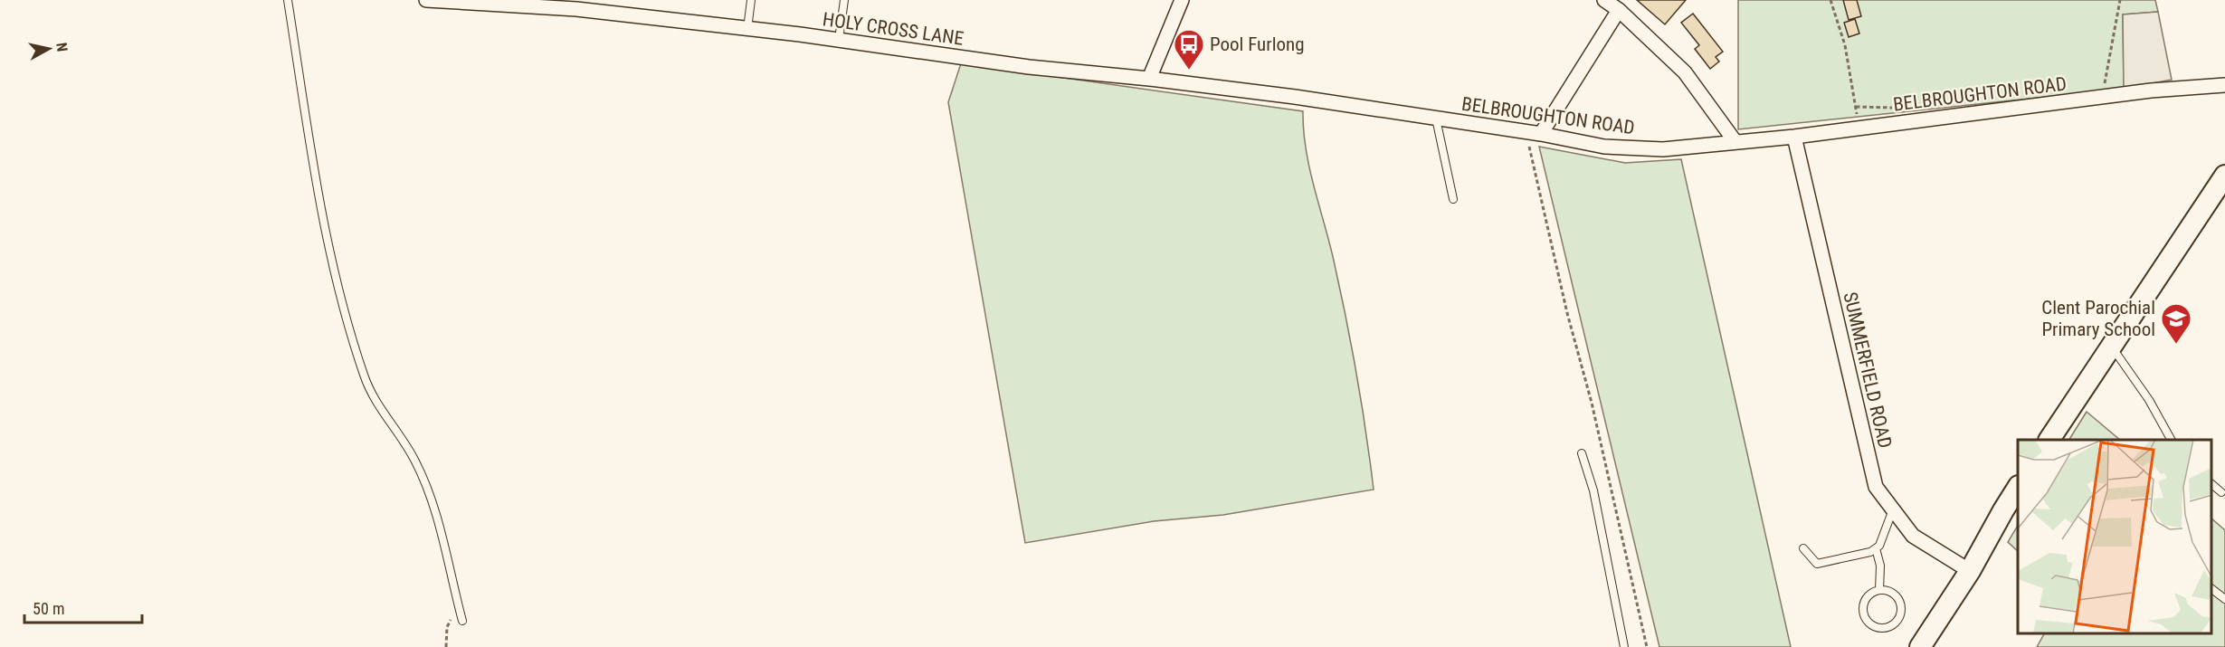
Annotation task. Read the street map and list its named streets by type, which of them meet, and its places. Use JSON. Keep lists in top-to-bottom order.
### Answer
{
  "streets": {
    "street": ["HOLY CROSS LANE", "BELBROUGHTON ROAD", "SUMMERFIELD ROAD"]
  },
  "crossings": [
    ["HOLY CROSS LANE", "BELBROUGHTON ROAD"],
    ["BELBROUGHTON ROAD", "SUMMERFIELD ROAD"]
  ],
  "places": {
    "bus stop": ["Pool Furlong"],
    "school or university": ["Clent Parochial Primary School"]
  },
  "scale_bar": "50 m",
  "north": "right"
}
